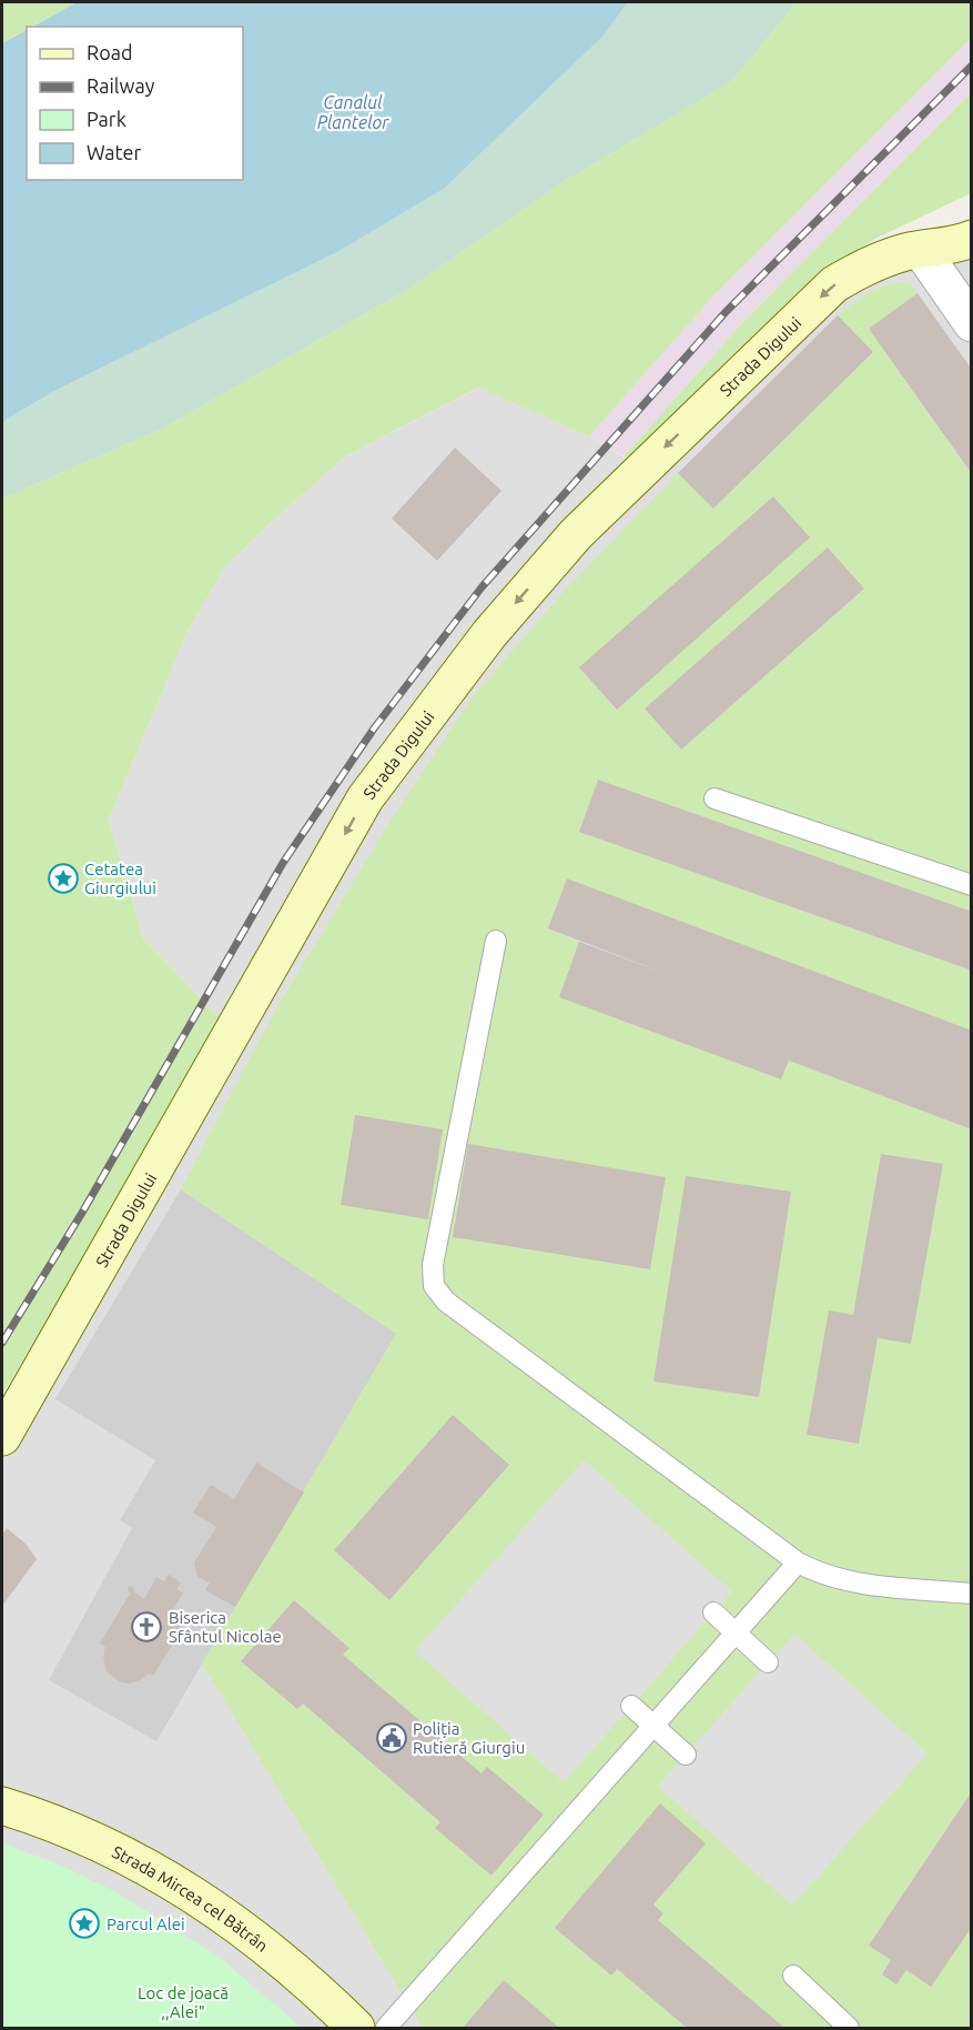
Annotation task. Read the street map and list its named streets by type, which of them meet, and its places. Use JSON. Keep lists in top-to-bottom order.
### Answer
{
  "streets": {
    "street": ["Strada Digului", "Strada Mircea cel Bătrân"]
  },
  "one_way": ["Strada Digului"],
  "water": ["Canalul Plantelor"],
  "parks": ["Loc de joacă ,,Alei\""],
  "places": {
    "place": ["Cetatea Giurgiului", "Parcul Alei"],
    "church": ["Biserica Sfântul Nicolae"],
    "public building": ["Poliția Rutieră Giurgiu"]
  },
  "legend": [
    "Road",
    "Railway",
    "Park",
    "Water"
  ]
}
